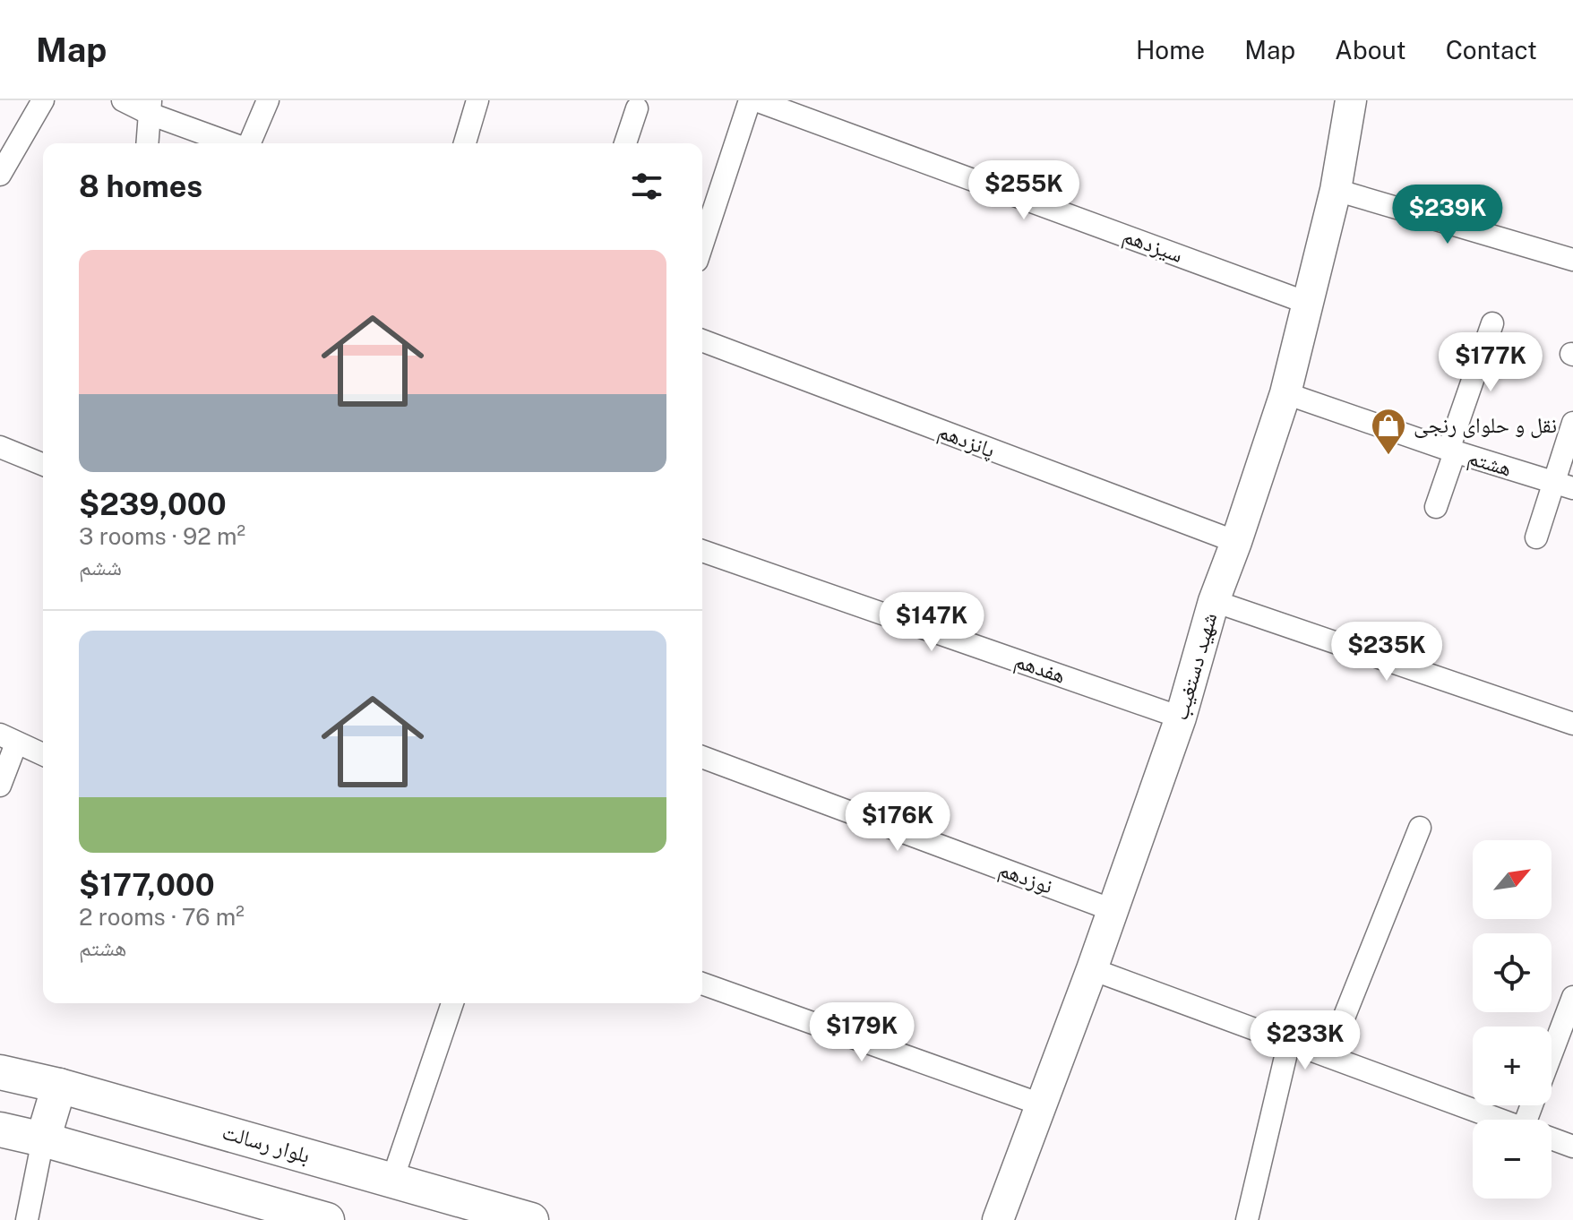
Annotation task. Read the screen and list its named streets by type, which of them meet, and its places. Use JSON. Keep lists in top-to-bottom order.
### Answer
{
  "streets": {
    "main road": ["شهید دستغیب", "بلوار رسالت"],
    "street": [
      "سیزدهم",
      "پانزدهم",
      "هشتم",
      "هفدهم",
      "نوزدهم"
    ]
  },
  "crossings": [
    ["سیزدهم", "شهید دستغیب"],
    ["پانزدهم", "شهید دستغیب"],
    ["هشتم", "شهید دستغیب"],
    ["شهید دستغیب", "هفدهم"],
    ["شهید دستغیب", "نوزدهم"]
  ],
  "places": {
    "shop": ["نقل و حلوای رنجی"]
  },
  "north": "top right",
  "page": {
    "header": "Map",
    "nav": [
      "Home",
      "Map",
      "About",
      "Contact"
    ],
    "heading": "8 homes",
    "price": [
      "$255K",
      "$239K",
      "$177K",
      "$147K",
      "$235K",
      "$176K",
      "$179K",
      "$233K"
    ],
    "list": [
      {
        "name": "$239,000",
        "note": "3 rooms · 92 m² · ششم"
      },
      {
        "name": "$177,000",
        "note": "2 rooms · 76 m² · هشتم"
      }
    ],
    "map_buttons": ["+", "−"]
  }
}
